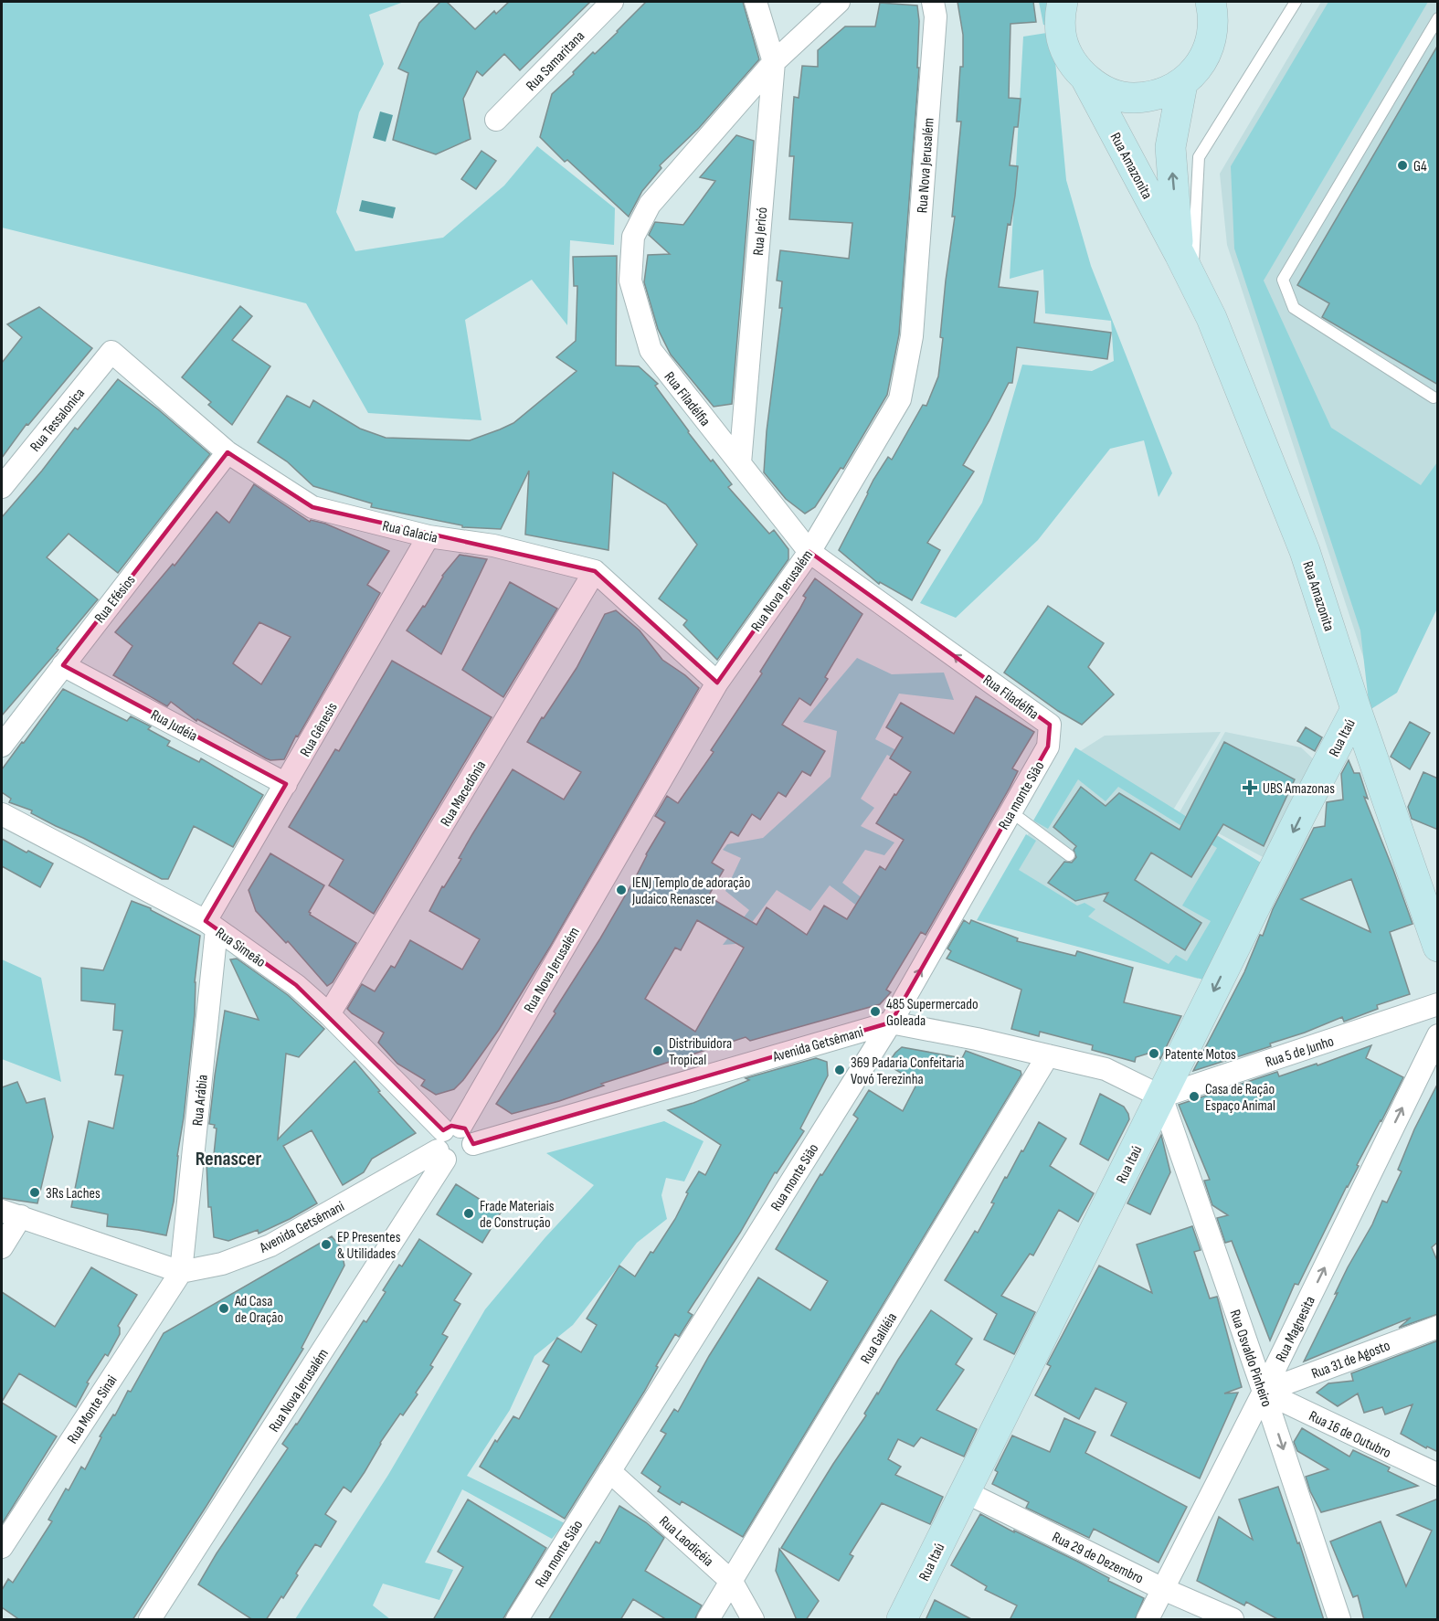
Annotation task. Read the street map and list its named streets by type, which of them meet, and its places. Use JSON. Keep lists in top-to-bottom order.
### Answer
{
  "streets": {
    "street": [
      "Rua Samaritana",
      "Rua Nova Jerusalém",
      "Rua Amazonita",
      "Rua Jericó",
      "Rua Filadélfia",
      "Rua Tessalonica",
      "Rua Galacia",
      "Rua Efésios",
      "Rua Judéia",
      "Rua Gênesis",
      "Rua Itaú",
      "Rua Macedônia",
      "Rua monte Sião",
      "Rua Simeão",
      "Avenida Getsêmani",
      "Rua 5 de Junho",
      "Rua Arábia",
      "Rua Magnesita",
      "Rua Galiléia",
      "Rua Osvaldo Pinheiro",
      "Rua 31 de Agosto",
      "Rua Monte Sinai",
      "Rua 16 de Outubro",
      "Rua Laodicéia",
      "Rua 29 de Dezembro"
    ]
  },
  "crossings": [
    ["Rua Nova Jerusalém", "Rua Filadélfia"],
    ["Rua Nova Jerusalém", "Rua Galacia"],
    ["Rua Nova Jerusalém", "Rua Simeão"],
    ["Rua Nova Jerusalém", "Avenida Getsêmani"],
    ["Rua Amazonita", "Rua Itaú"],
    ["Rua Jericó", "Rua Filadélfia"],
    ["Rua Filadélfia", "Rua monte Sião"],
    ["Rua Tessalonica", "Rua Galacia"],
    ["Rua Galacia", "Rua Efésios"],
    ["Rua Galacia", "Rua Gênesis"],
    ["Rua Galacia", "Rua Macedônia"],
    ["Rua Efésios", "Rua Judéia"],
    ["Rua Judéia", "Rua Gênesis"],
    ["Rua Gênesis", "Rua Simeão"],
    ["Rua Gênesis", "Rua Arábia"],
    ["Rua Itaú", "Avenida Getsêmani"],
    ["Rua Itaú", "Rua 5 de Junho"],
    ["Rua Itaú", "Rua Osvaldo Pinheiro"],
    ["Rua Itaú", "Rua 29 de Dezembro"],
    ["Rua Macedônia", "Rua Simeão"],
    ["Rua monte Sião", "Avenida Getsêmani"],
    ["Rua monte Sião", "Rua Laodicéia"],
    ["Rua Simeão", "Avenida Getsêmani"],
    ["Rua Simeão", "Rua Arábia"],
    ["Avenida Getsêmani", "Rua 5 de Junho"],
    ["Avenida Getsêmani", "Rua Arábia"],
    ["Avenida Getsêmani", "Rua Galiléia"],
    ["Avenida Getsêmani", "Rua Osvaldo Pinheiro"],
    ["Avenida Getsêmani", "Rua Monte Sinai"],
    ["Rua 5 de Junho", "Rua Osvaldo Pinheiro"],
    ["Rua Arábia", "Rua Monte Sinai"],
    ["Rua Magnesita", "Rua Osvaldo Pinheiro"],
    ["Rua Magnesita", "Rua 31 de Agosto"],
    ["Rua Magnesita", "Rua 16 de Outubro"],
    ["Rua Magnesita", "Rua 29 de Dezembro"],
    ["Rua Galiléia", "Rua Laodicéia"],
    ["Rua Osvaldo Pinheiro", "Rua 31 de Agosto"],
    ["Rua Osvaldo Pinheiro", "Rua 16 de Outubro"],
    ["Rua 31 de Agosto", "Rua 16 de Outubro"]
  ],
  "one_way": ["Rua Itaú", "Rua Magnesita", "Rua Osvaldo Pinheiro"],
  "districts": ["Renascer"],
  "places": {
    "other": [
      "G4",
      "IENJ Templo de adoração Judaico Renascer",
      "485 Supermercado Goleada",
      "Distribuidora Tropical",
      "Patente Motos",
      "369 Padaria Confeitaria Vovó Terezinha",
      "Casa de Ração Espaço Animal",
      "3Rs Laches",
      "Frade Materiais de Construção",
      "EP Presentes & Utilidades",
      "Ad Casa de Oração"
    ],
    "health": ["UBS Amazonas"]
  }
}
